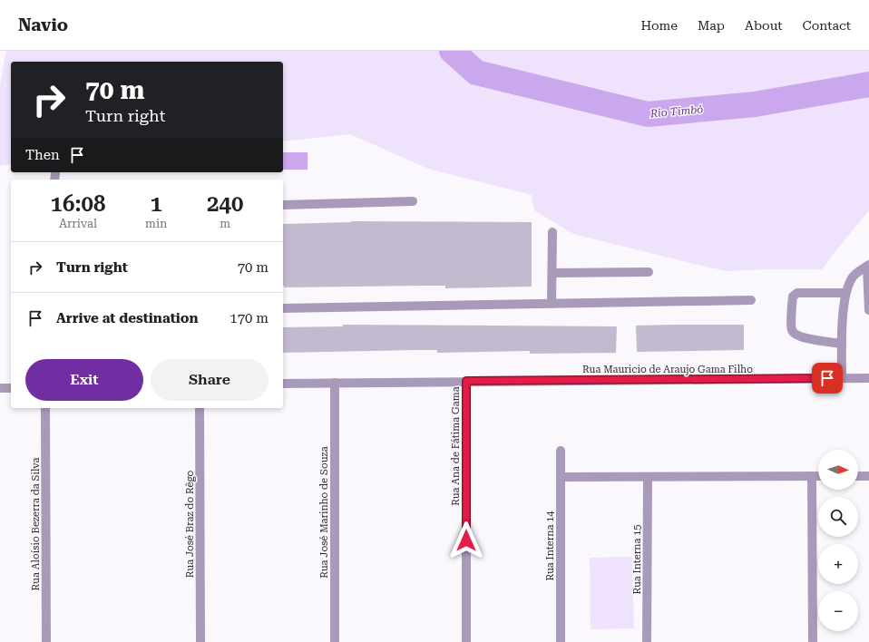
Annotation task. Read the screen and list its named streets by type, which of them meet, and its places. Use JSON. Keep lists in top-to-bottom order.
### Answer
{
  "streets": {
    "street": [
      "Rua Mauricio de Araujo Gama Filho",
      "Rua Ana de Fátima Gama",
      "Rua José Marinho de Souza",
      "Rua Aloísio Bezerra da Silva",
      "Rua José Braz do Rêgo",
      "Rua Interna 14",
      "Rua Interna 15"
    ]
  },
  "crossings": [
    ["Rua Mauricio de Araujo Gama Filho", "Rua Ana de Fátima Gama"],
    ["Rua Mauricio de Araujo Gama Filho", "Rua José Marinho de Souza"]
  ],
  "water": ["Rio Timbó"],
  "north": "right",
  "page": {
    "header": "Navio",
    "nav": [
      "Home",
      "Map",
      "About",
      "Contact"
    ],
    "turn": ["70 m", "Turn right"],
    "then": "Then",
    "eta": [
      "16:08",
      "Arrival",
      "1",
      "min",
      "240",
      "m"
    ],
    "list": [
      {
        "name": "Turn right",
        "value": "70 m"
      },
      {
        "name": "Arrive at destination",
        "value": "170 m"
      }
    ],
    "buttons": ["Exit", "Share"],
    "map_buttons": ["+", "−"]
  }
}
